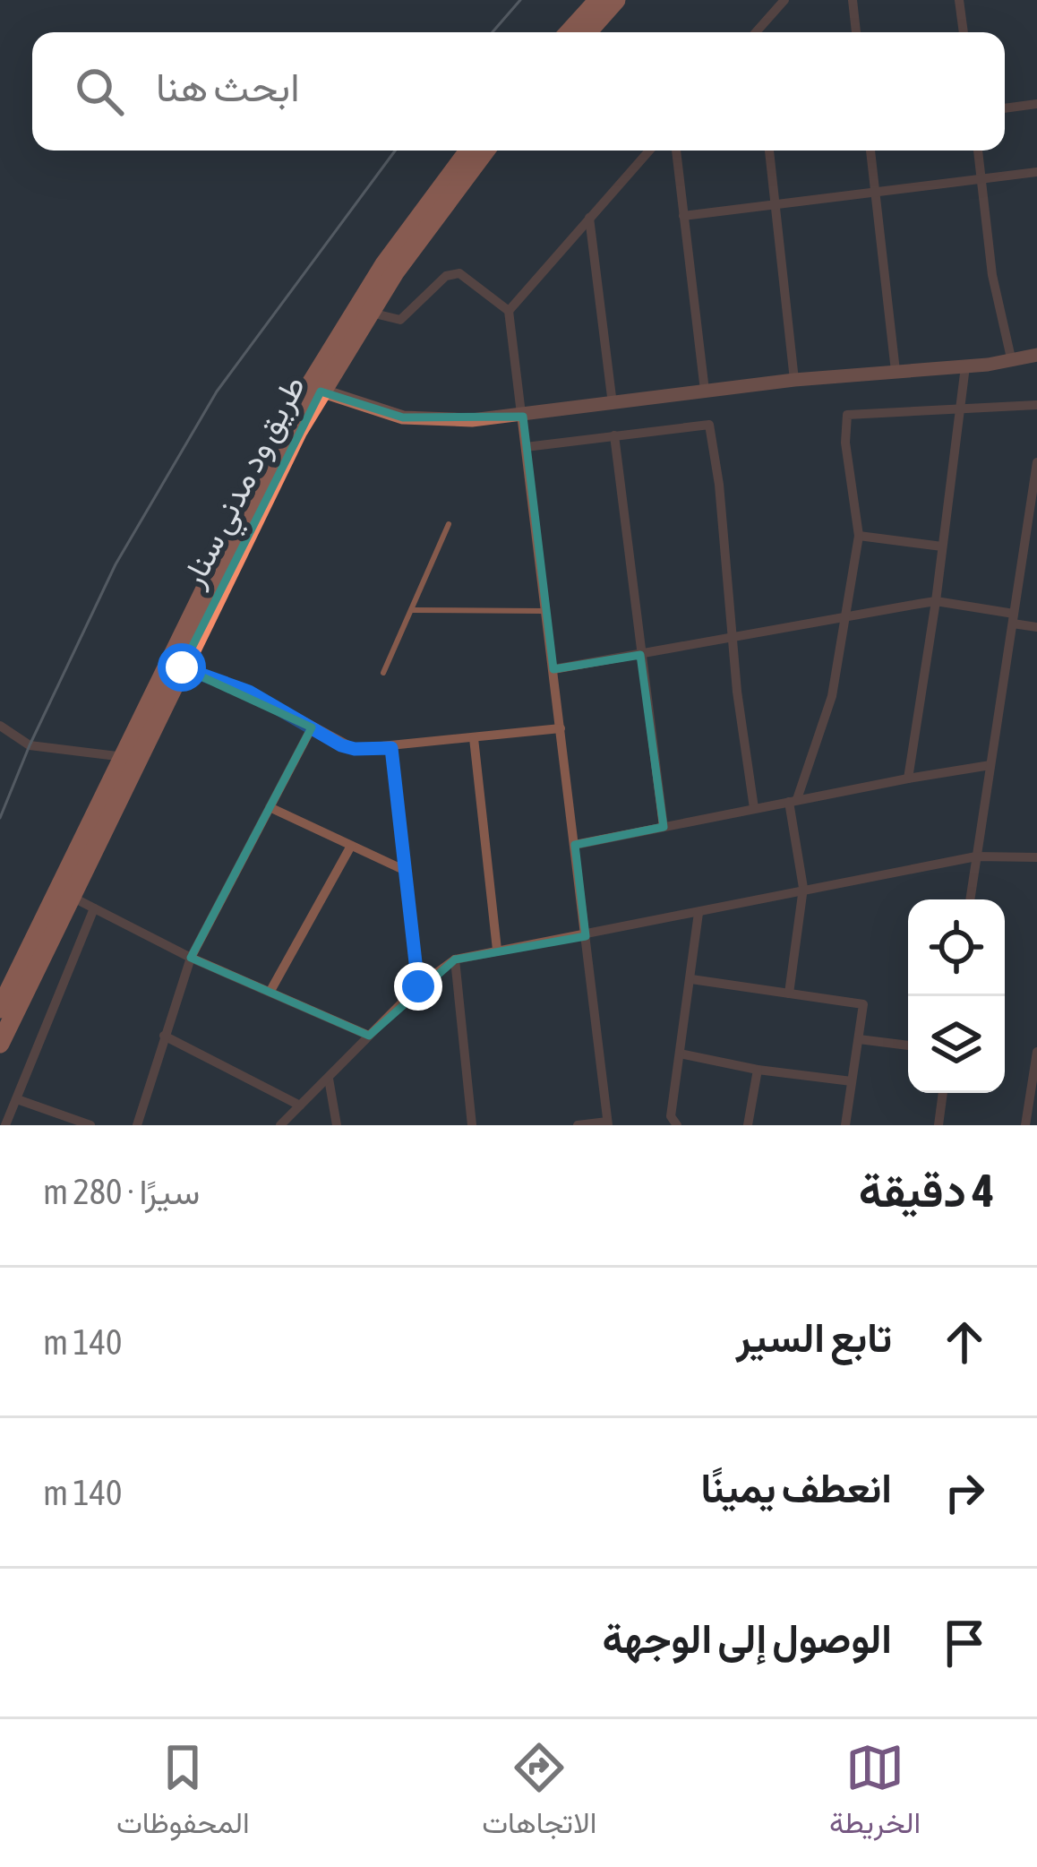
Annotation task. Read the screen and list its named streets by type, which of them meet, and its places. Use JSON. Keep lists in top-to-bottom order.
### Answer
{
  "streets": {
    "highway": ["طريق ود مدني سنار"]
  },
  "page": {
    "search": "ابحث هنا",
    "heading": ["4 دقيقة", "سيرًا · 280 m"],
    "list": [
      ["تابع السير", "140 m"],
      ["انعطف يمينًا", "140 m"],
      "الوصول إلى الوجهة"
    ],
    "nav": ["الخريطة", "الاتجاهات", "المحفوظات"]
  }
}
